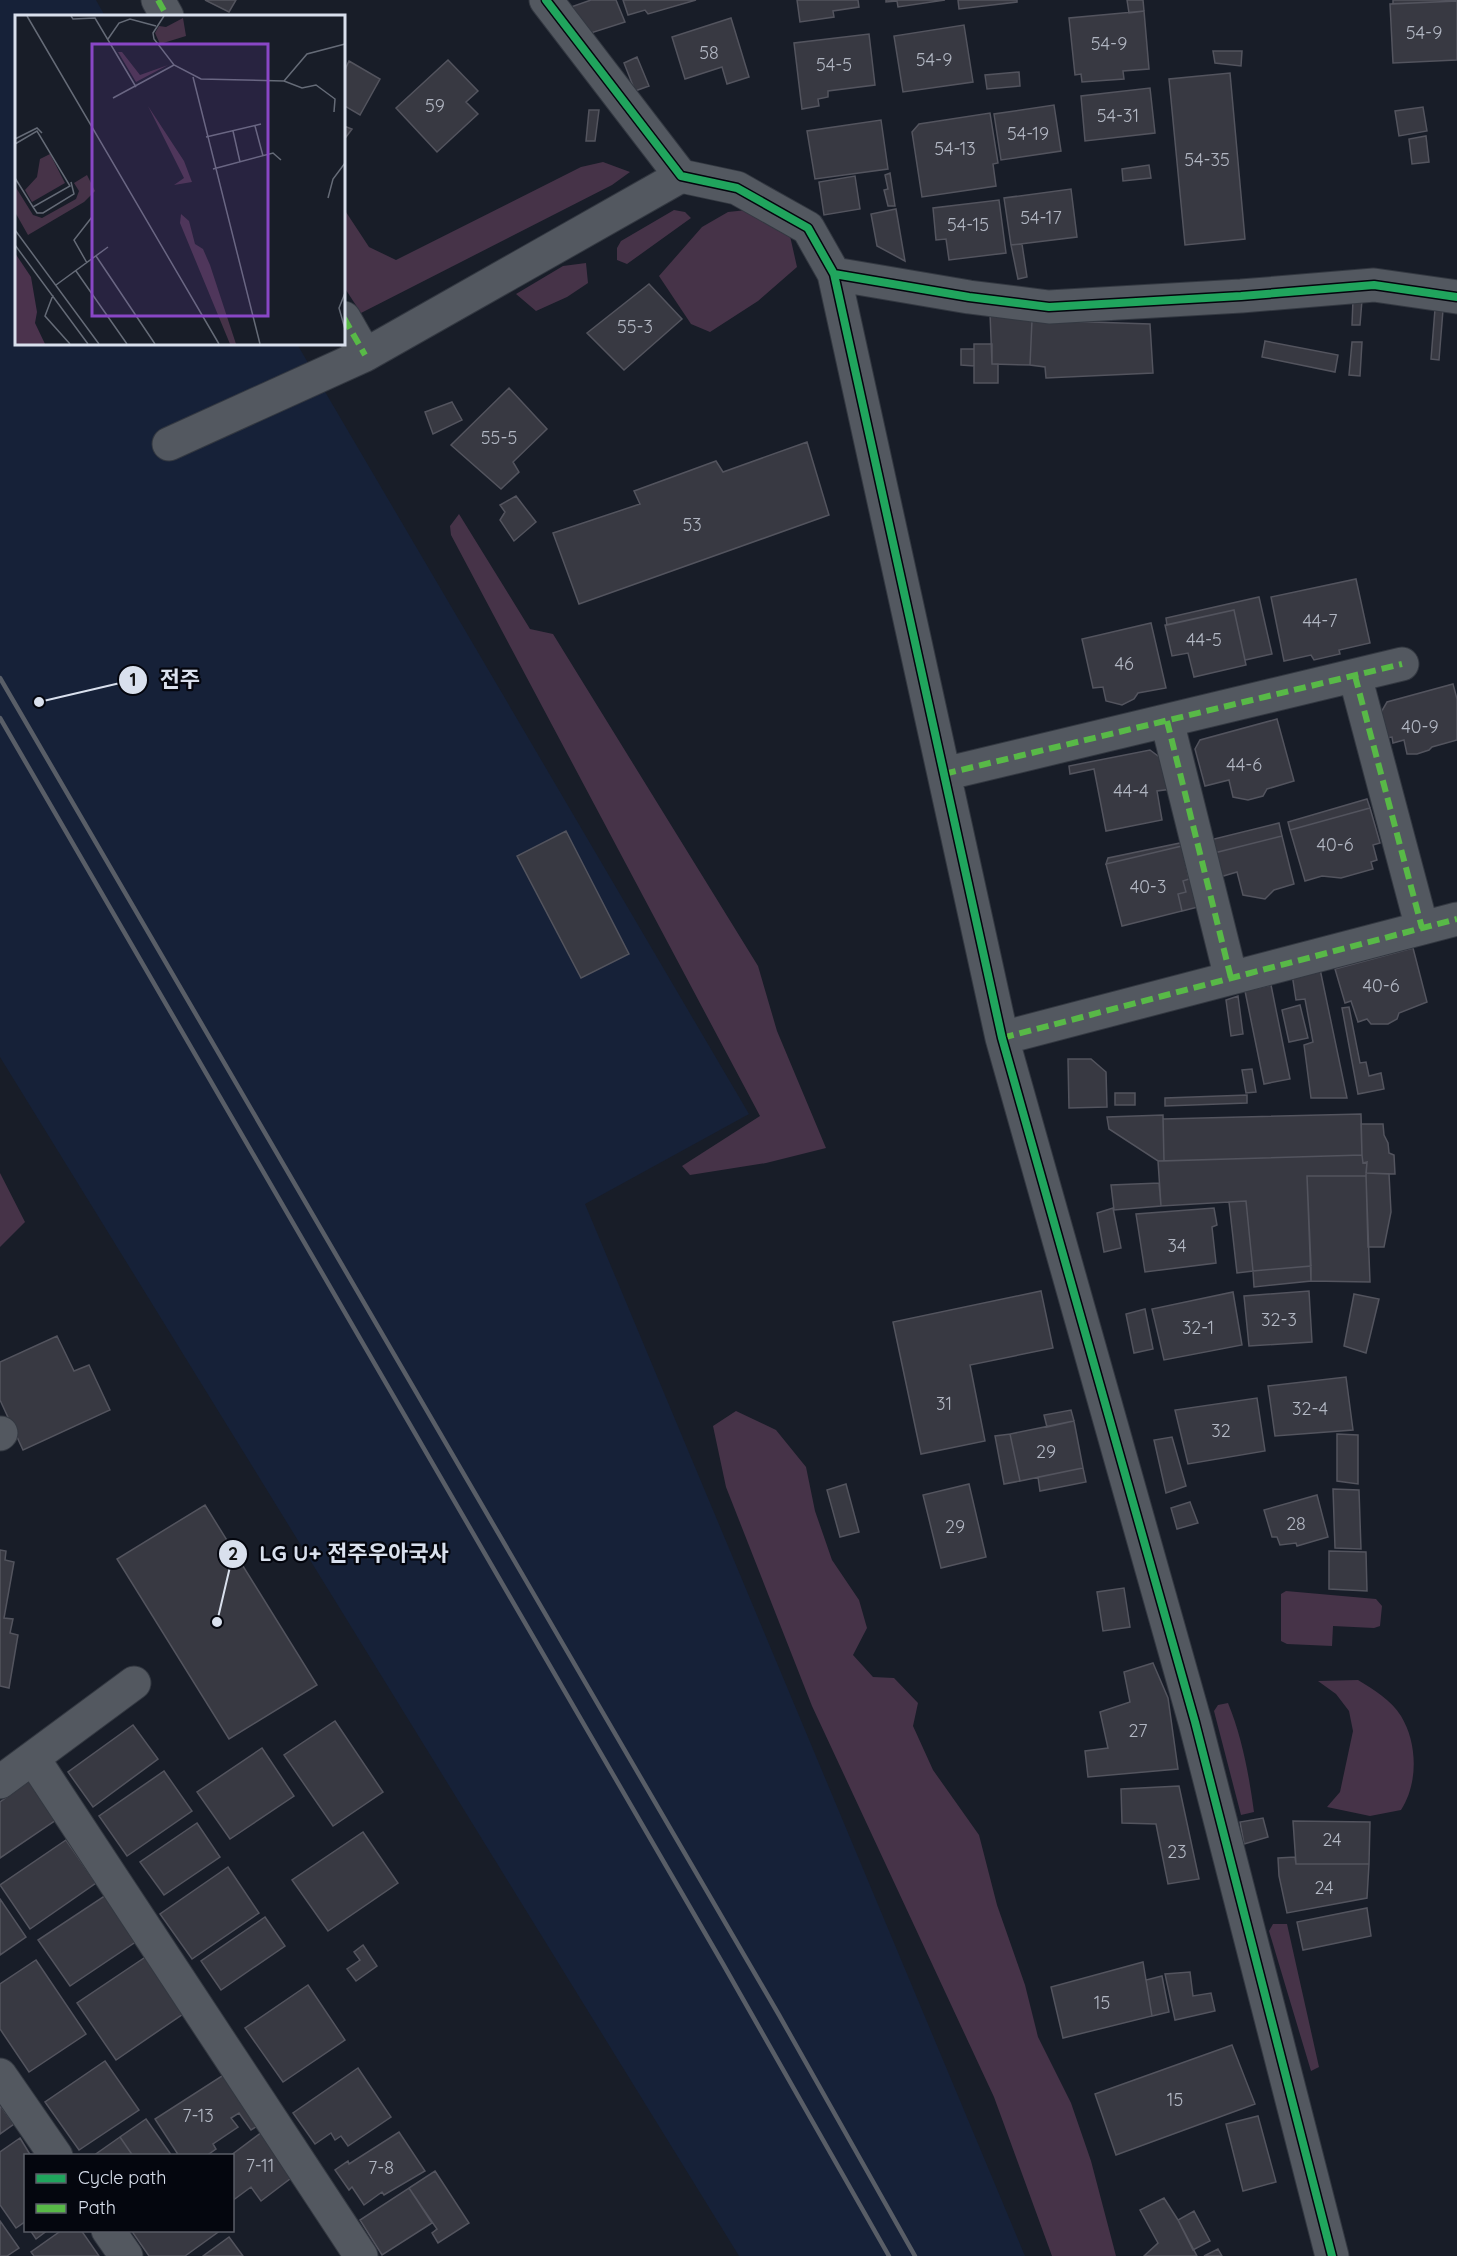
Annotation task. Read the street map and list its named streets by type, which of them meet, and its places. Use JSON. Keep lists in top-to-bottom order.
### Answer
{
  "places": ["전주", "LG U+ 전주우아국사"],
  "house_numbers": [
    "54-9",
    "54-9",
    "58",
    "54-9",
    "54-5",
    "59",
    "54-31",
    "54-19",
    "54-13",
    "54-35",
    "54-17",
    "54-15",
    "55-3",
    "55-5",
    "53",
    "44-7",
    "44-5",
    "46",
    "40-9",
    "44-6",
    "44-4",
    "40-6",
    "40-3",
    "40-6",
    "34",
    "32-3",
    "32-1",
    "31",
    "32-4",
    "32",
    "29",
    "28",
    "29",
    "27",
    "24",
    "23",
    "24",
    "15",
    "15",
    "7-13",
    "7-11",
    "7-8"
  ],
  "legend": ["Cycle path", "Path"]
}
